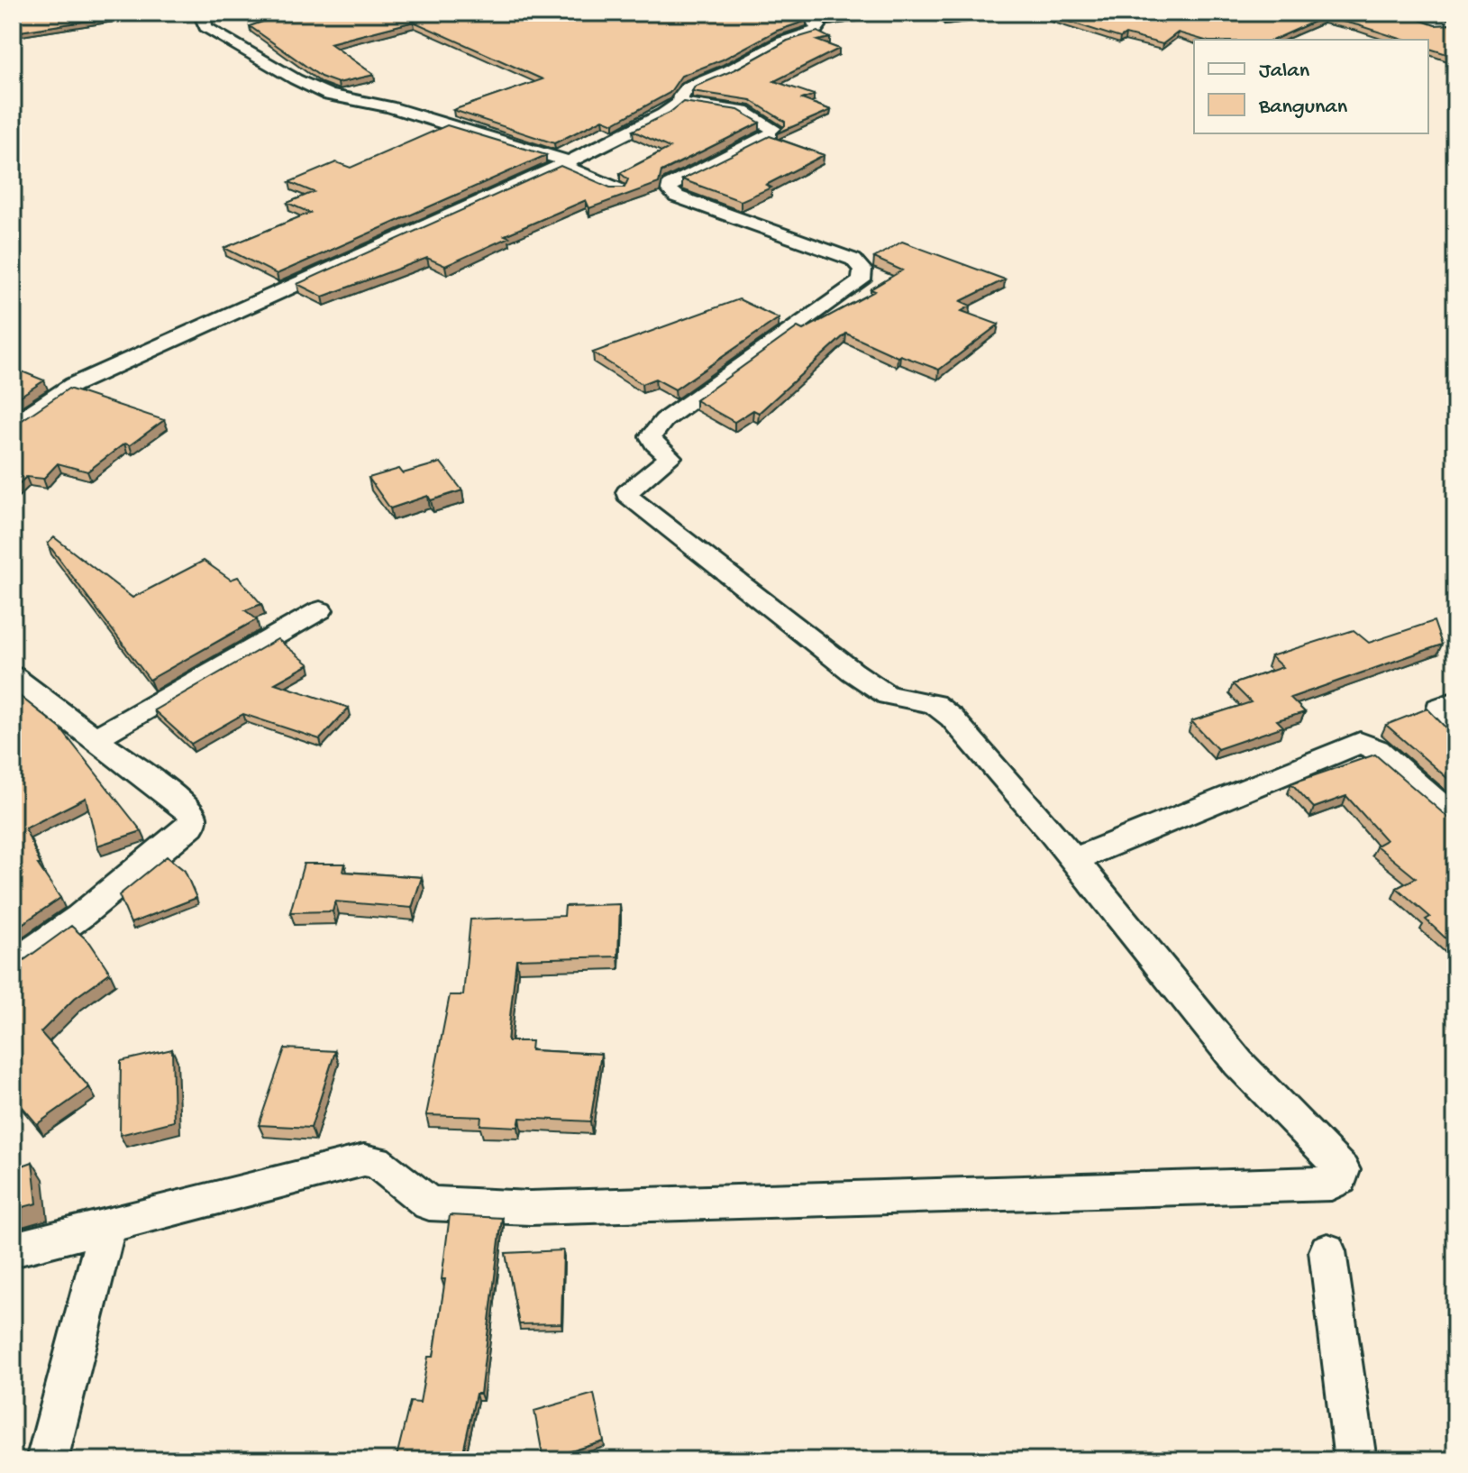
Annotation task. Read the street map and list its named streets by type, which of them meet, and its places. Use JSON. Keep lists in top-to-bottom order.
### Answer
{
  "legend": ["Jalan", "Bangunan"]
}
